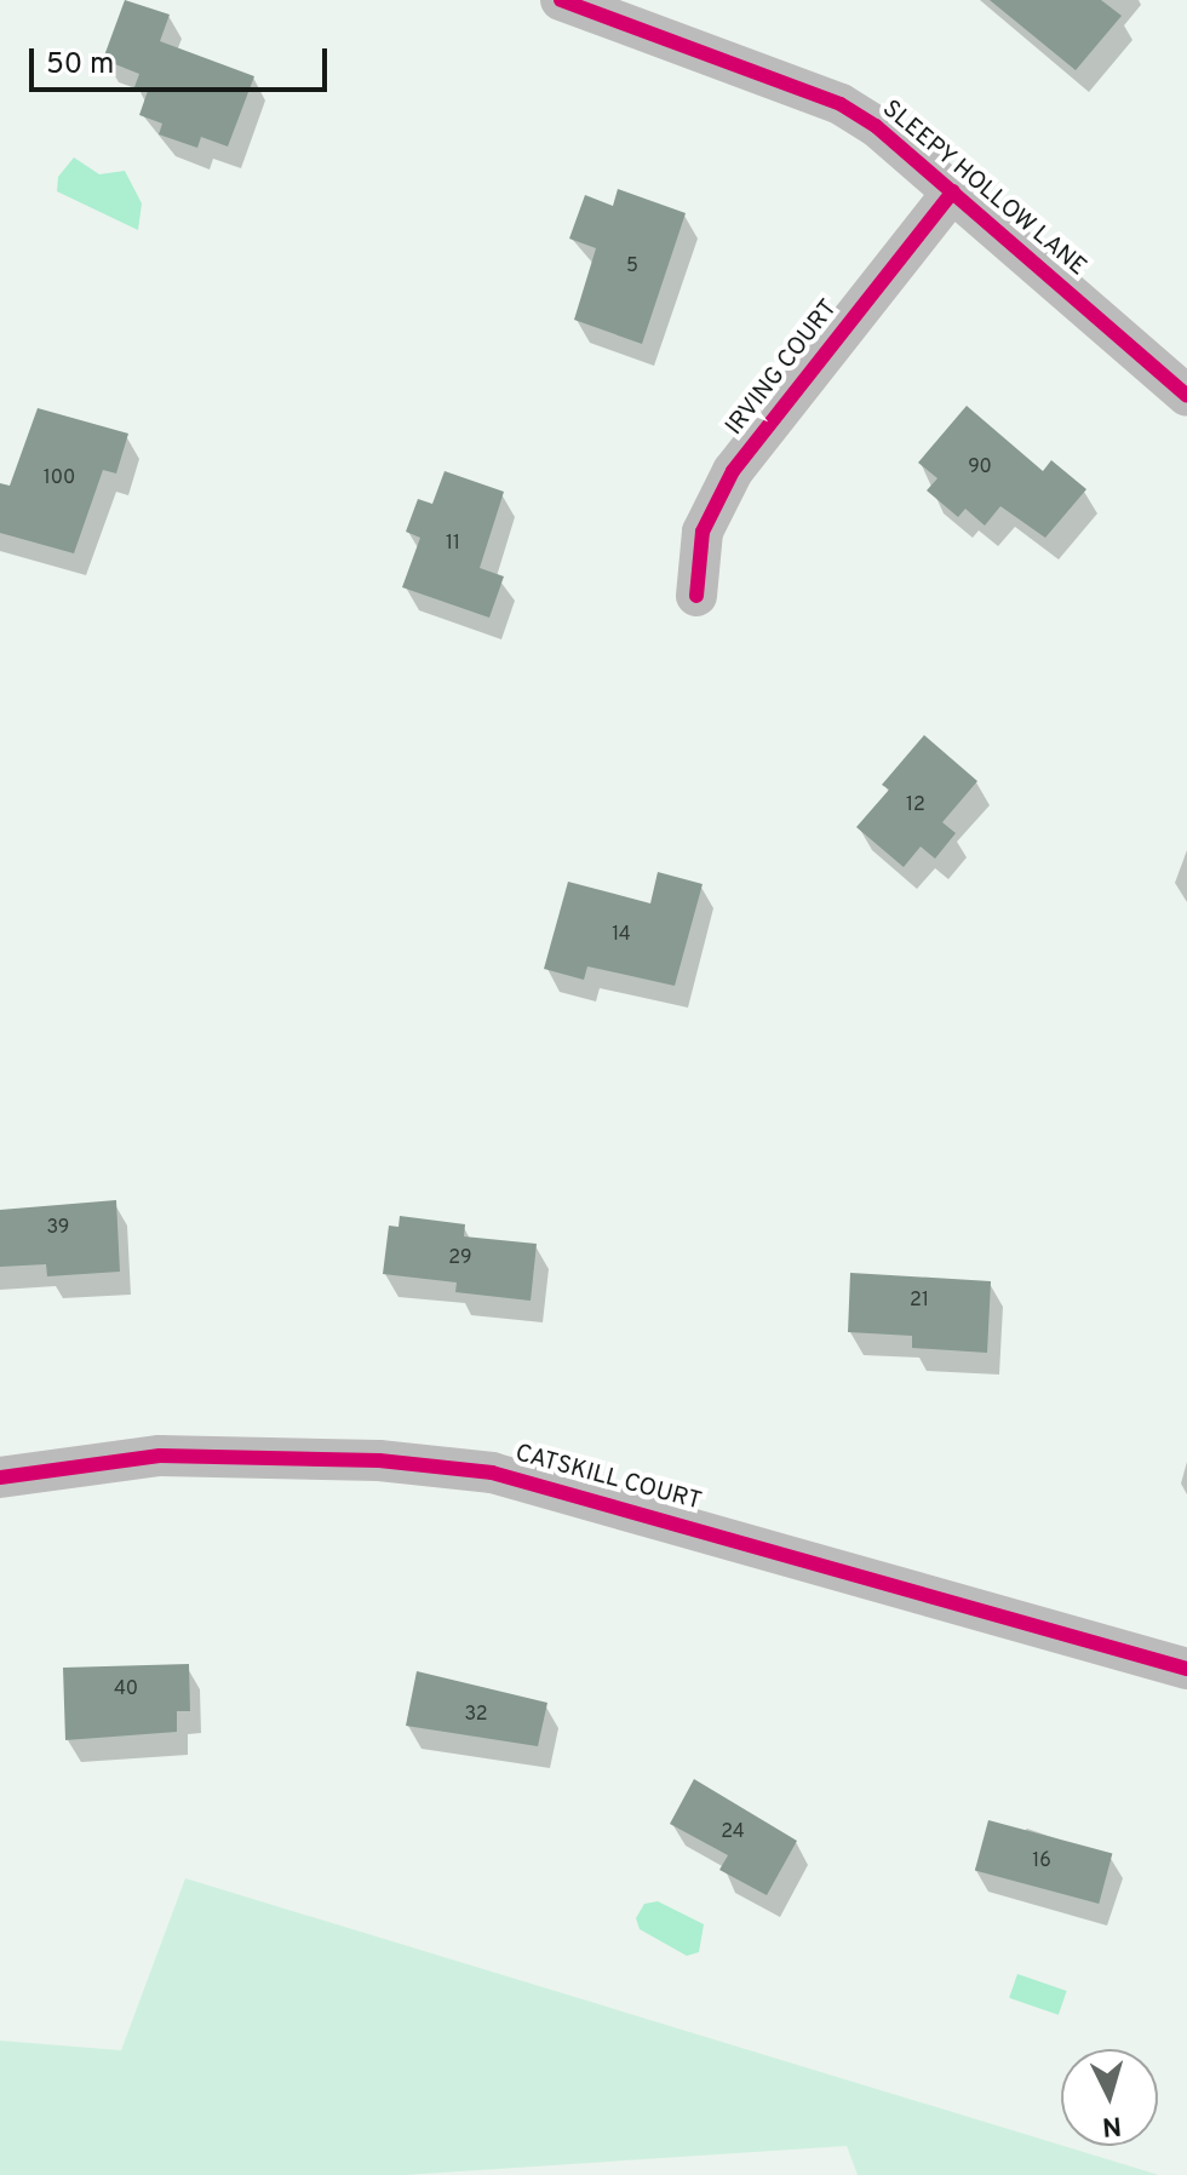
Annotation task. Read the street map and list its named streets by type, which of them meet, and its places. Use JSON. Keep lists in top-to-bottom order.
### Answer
{
  "streets": {
    "street": ["SLEEPY HOLLOW LANE", "IRVING COURT", "CATSKILL COURT"]
  },
  "crossings": [
    ["SLEEPY HOLLOW LANE", "IRVING COURT"]
  ],
  "house_numbers": [
    "5",
    "90",
    "100",
    "11",
    "12",
    "14",
    "39",
    "29",
    "21",
    "40",
    "32",
    "24",
    "16"
  ],
  "scale_bar": "50 m",
  "north": "bottom"
}
